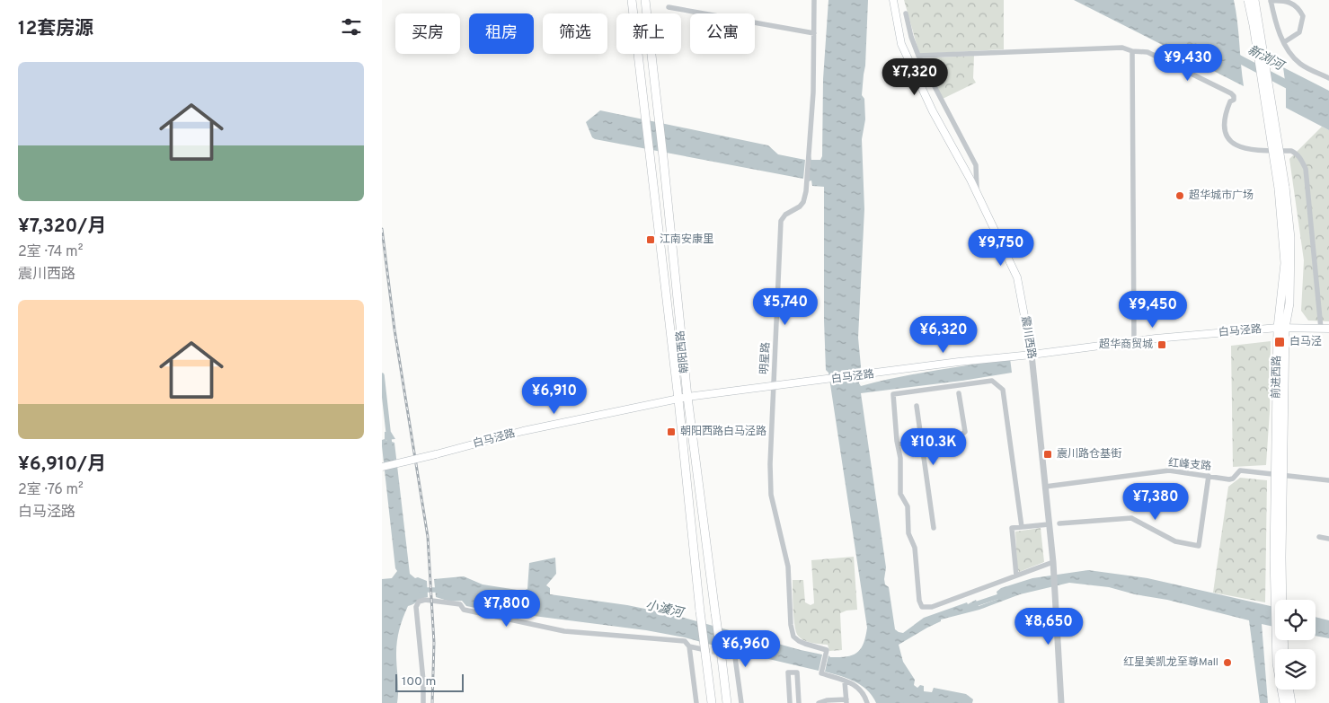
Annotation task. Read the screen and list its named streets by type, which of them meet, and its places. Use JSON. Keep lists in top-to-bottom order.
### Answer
{
  "streets": {
    "main road": [
      "白马泾路",
      "震川西路",
      "朝阳西路",
      "前进西路"
    ],
    "street": ["明星路", "红峰支路"]
  },
  "crossings": [
    ["白马泾路", "震川西路"],
    ["白马泾路", "朝阳西路"],
    ["白马泾路", "明星路"],
    ["白马泾路", "前进西路"],
    ["震川西路", "红峰支路"],
    ["前进西路", "红峰支路"]
  ],
  "water": ["新浏河", "小澞河"],
  "places": {
    "other": ["超华城市广场", "红星美凯龙至尊Mall"],
    "transit": [
      "江南安康里",
      "白马泾",
      "超华商贸城",
      "朝阳西路白马泾路",
      "震川路仓基街"
    ]
  },
  "scale_bar": "100 m",
  "page": {
    "heading": "12套房源",
    "chip": [
      "买房",
      "租房",
      "筛选",
      "新上",
      "公寓"
    ],
    "price": [
      "¥9,430",
      "¥7,320",
      "¥9,750",
      "¥5,740",
      "¥9,450",
      "¥6,320",
      "¥6,910",
      "¥10.3K",
      "¥7,380",
      "¥7,800",
      "¥8,650",
      "¥6,960"
    ],
    "list": [
      {
        "name": "¥7,320/月",
        "note": "2室 · 74 m² · 震川西路"
      },
      {
        "name": "¥6,910/月",
        "note": "2室 · 76 m² · 白马泾路"
      }
    ],
    "scale": "100 m"
  }
}
